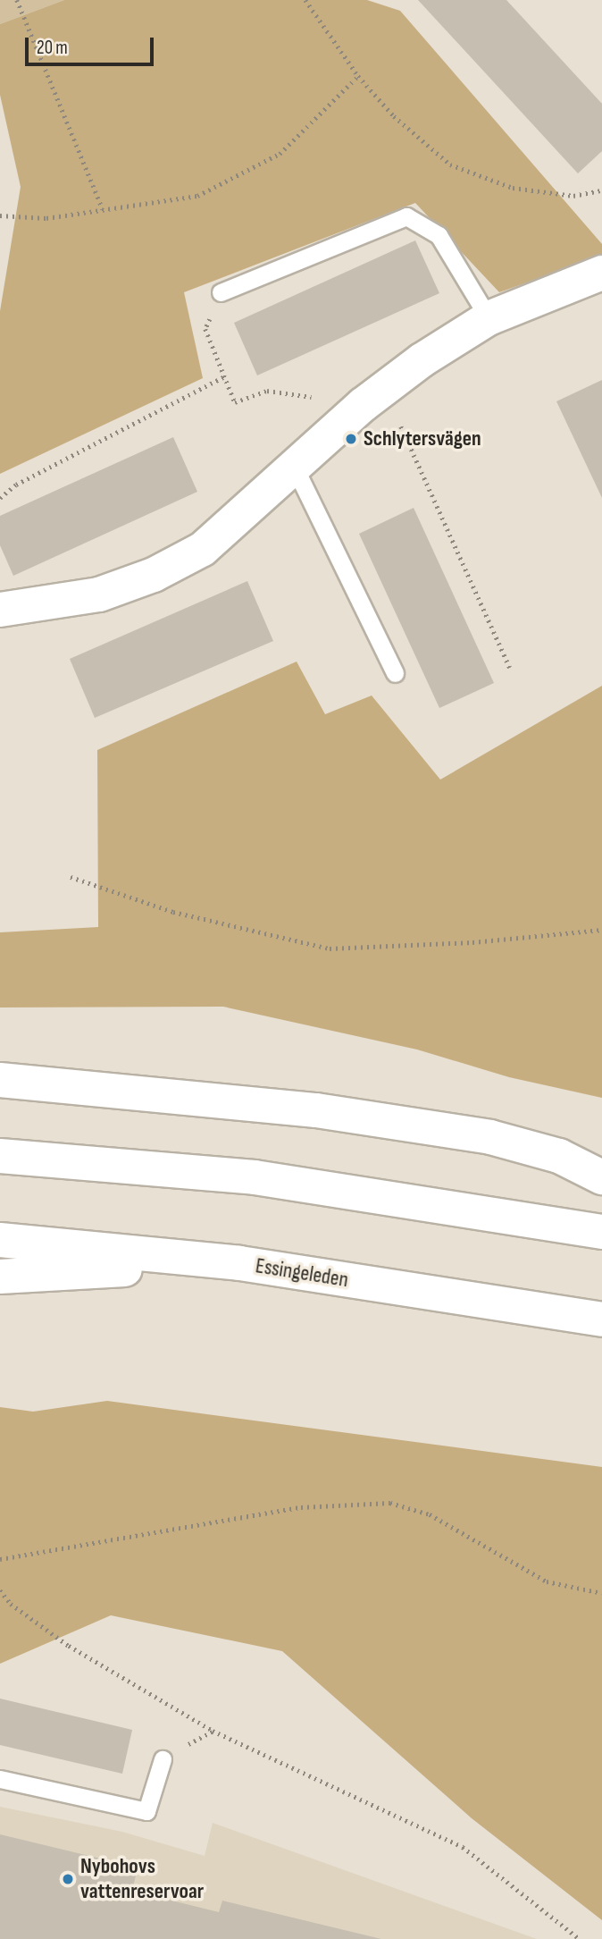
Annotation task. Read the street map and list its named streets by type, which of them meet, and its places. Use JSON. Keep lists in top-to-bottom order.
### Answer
{
  "streets": {
    "main road": ["Essingeleden"]
  },
  "places": ["Schlytersvägen", "Nybohovs vattenreservoar"],
  "scale_bar": "20 m"
}
